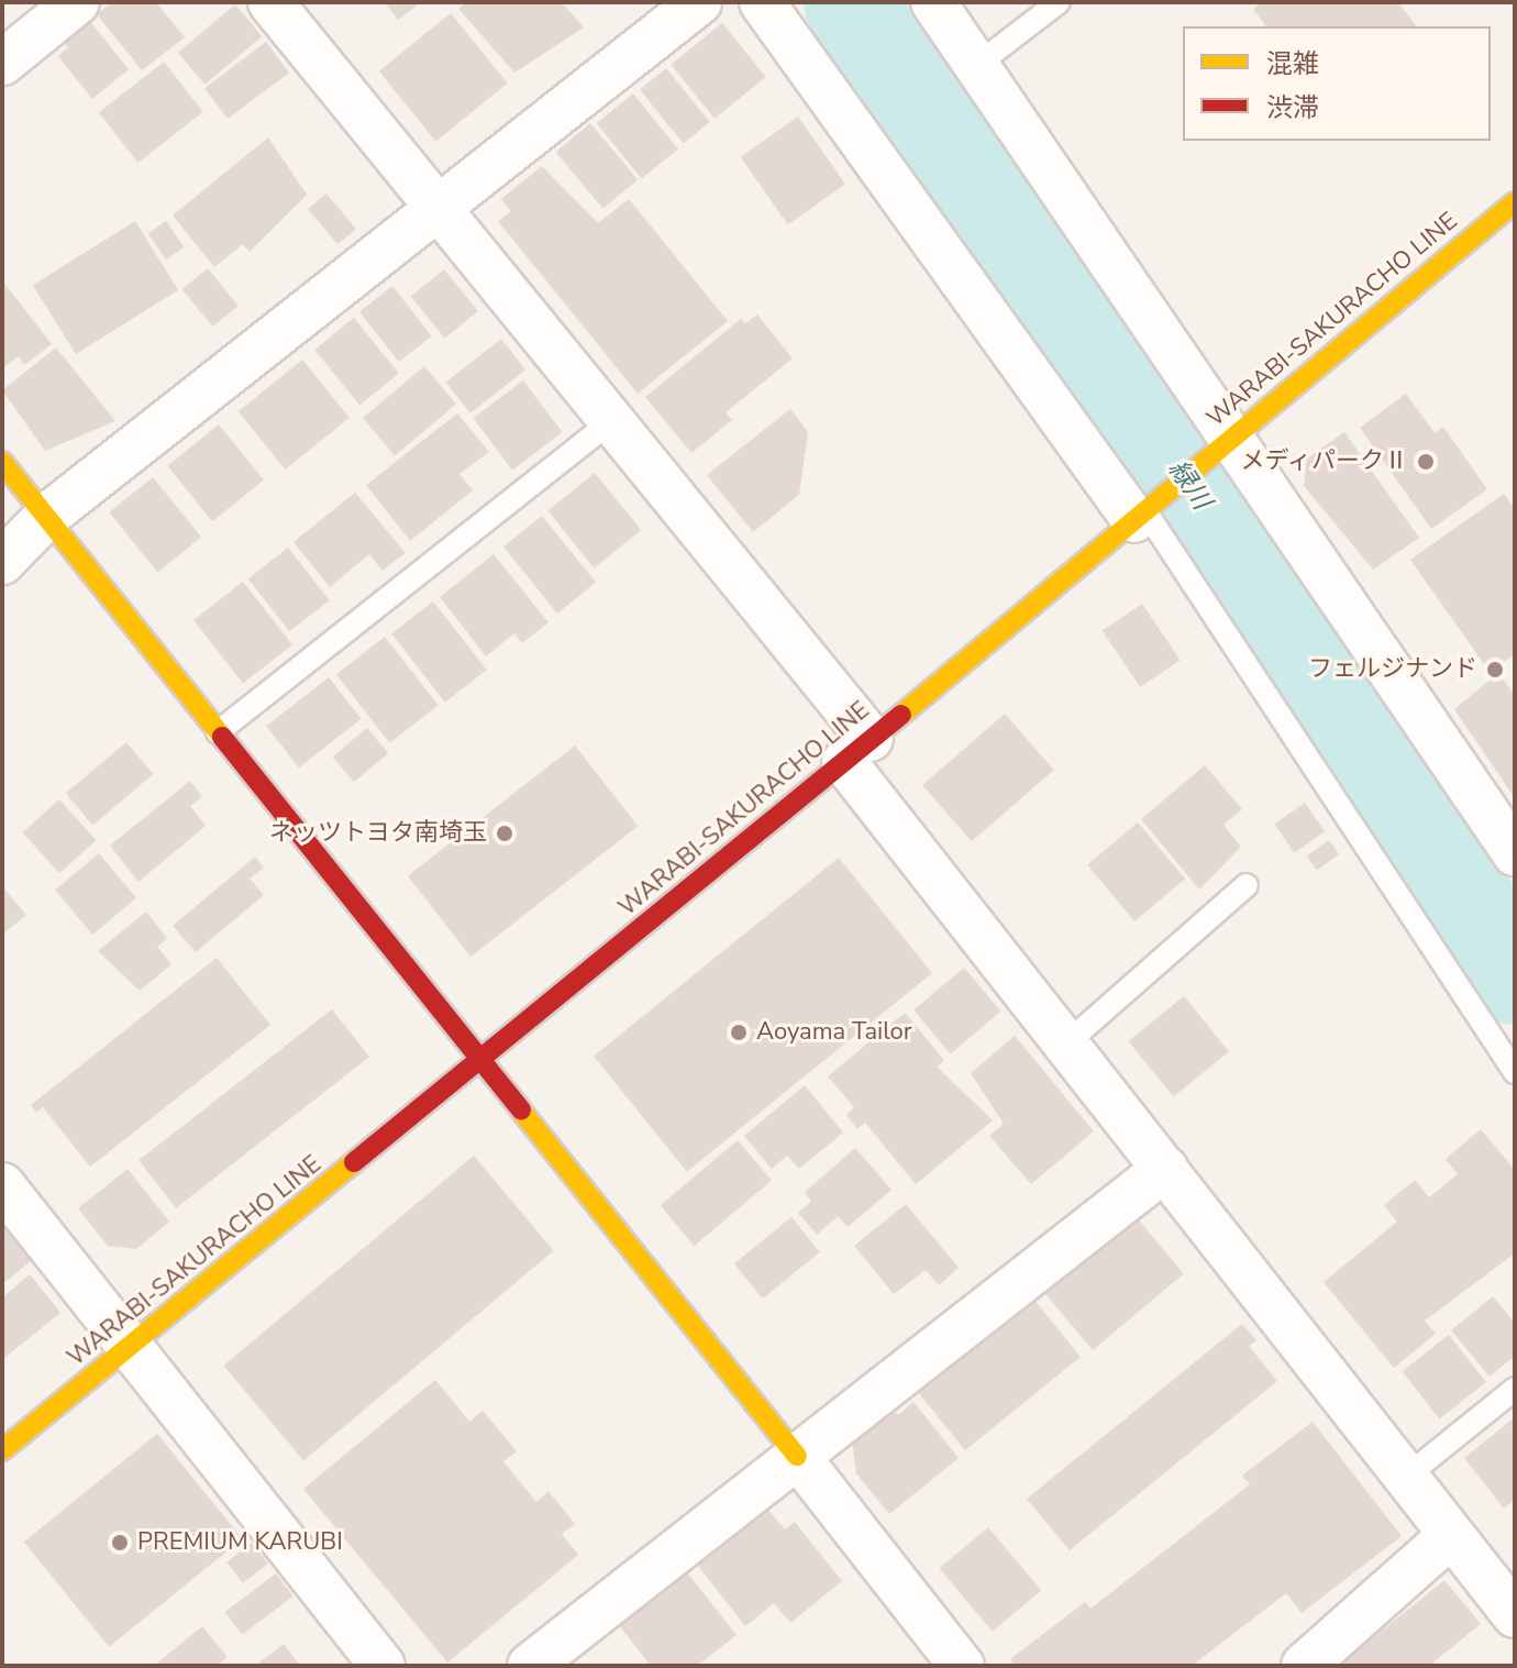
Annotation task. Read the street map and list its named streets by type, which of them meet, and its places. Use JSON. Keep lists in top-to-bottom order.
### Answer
{
  "streets": {
    "main road": ["WARABI-SAKURACHO LINE"]
  },
  "water": ["緑川"],
  "places": [
    "メディパークⅡ",
    "フェルジナンド",
    "ネッツトヨタ南埼玉",
    "Aoyama Tailor",
    "PREMIUM KARUBI"
  ],
  "legend": ["混雑", "渋滞"]
}
